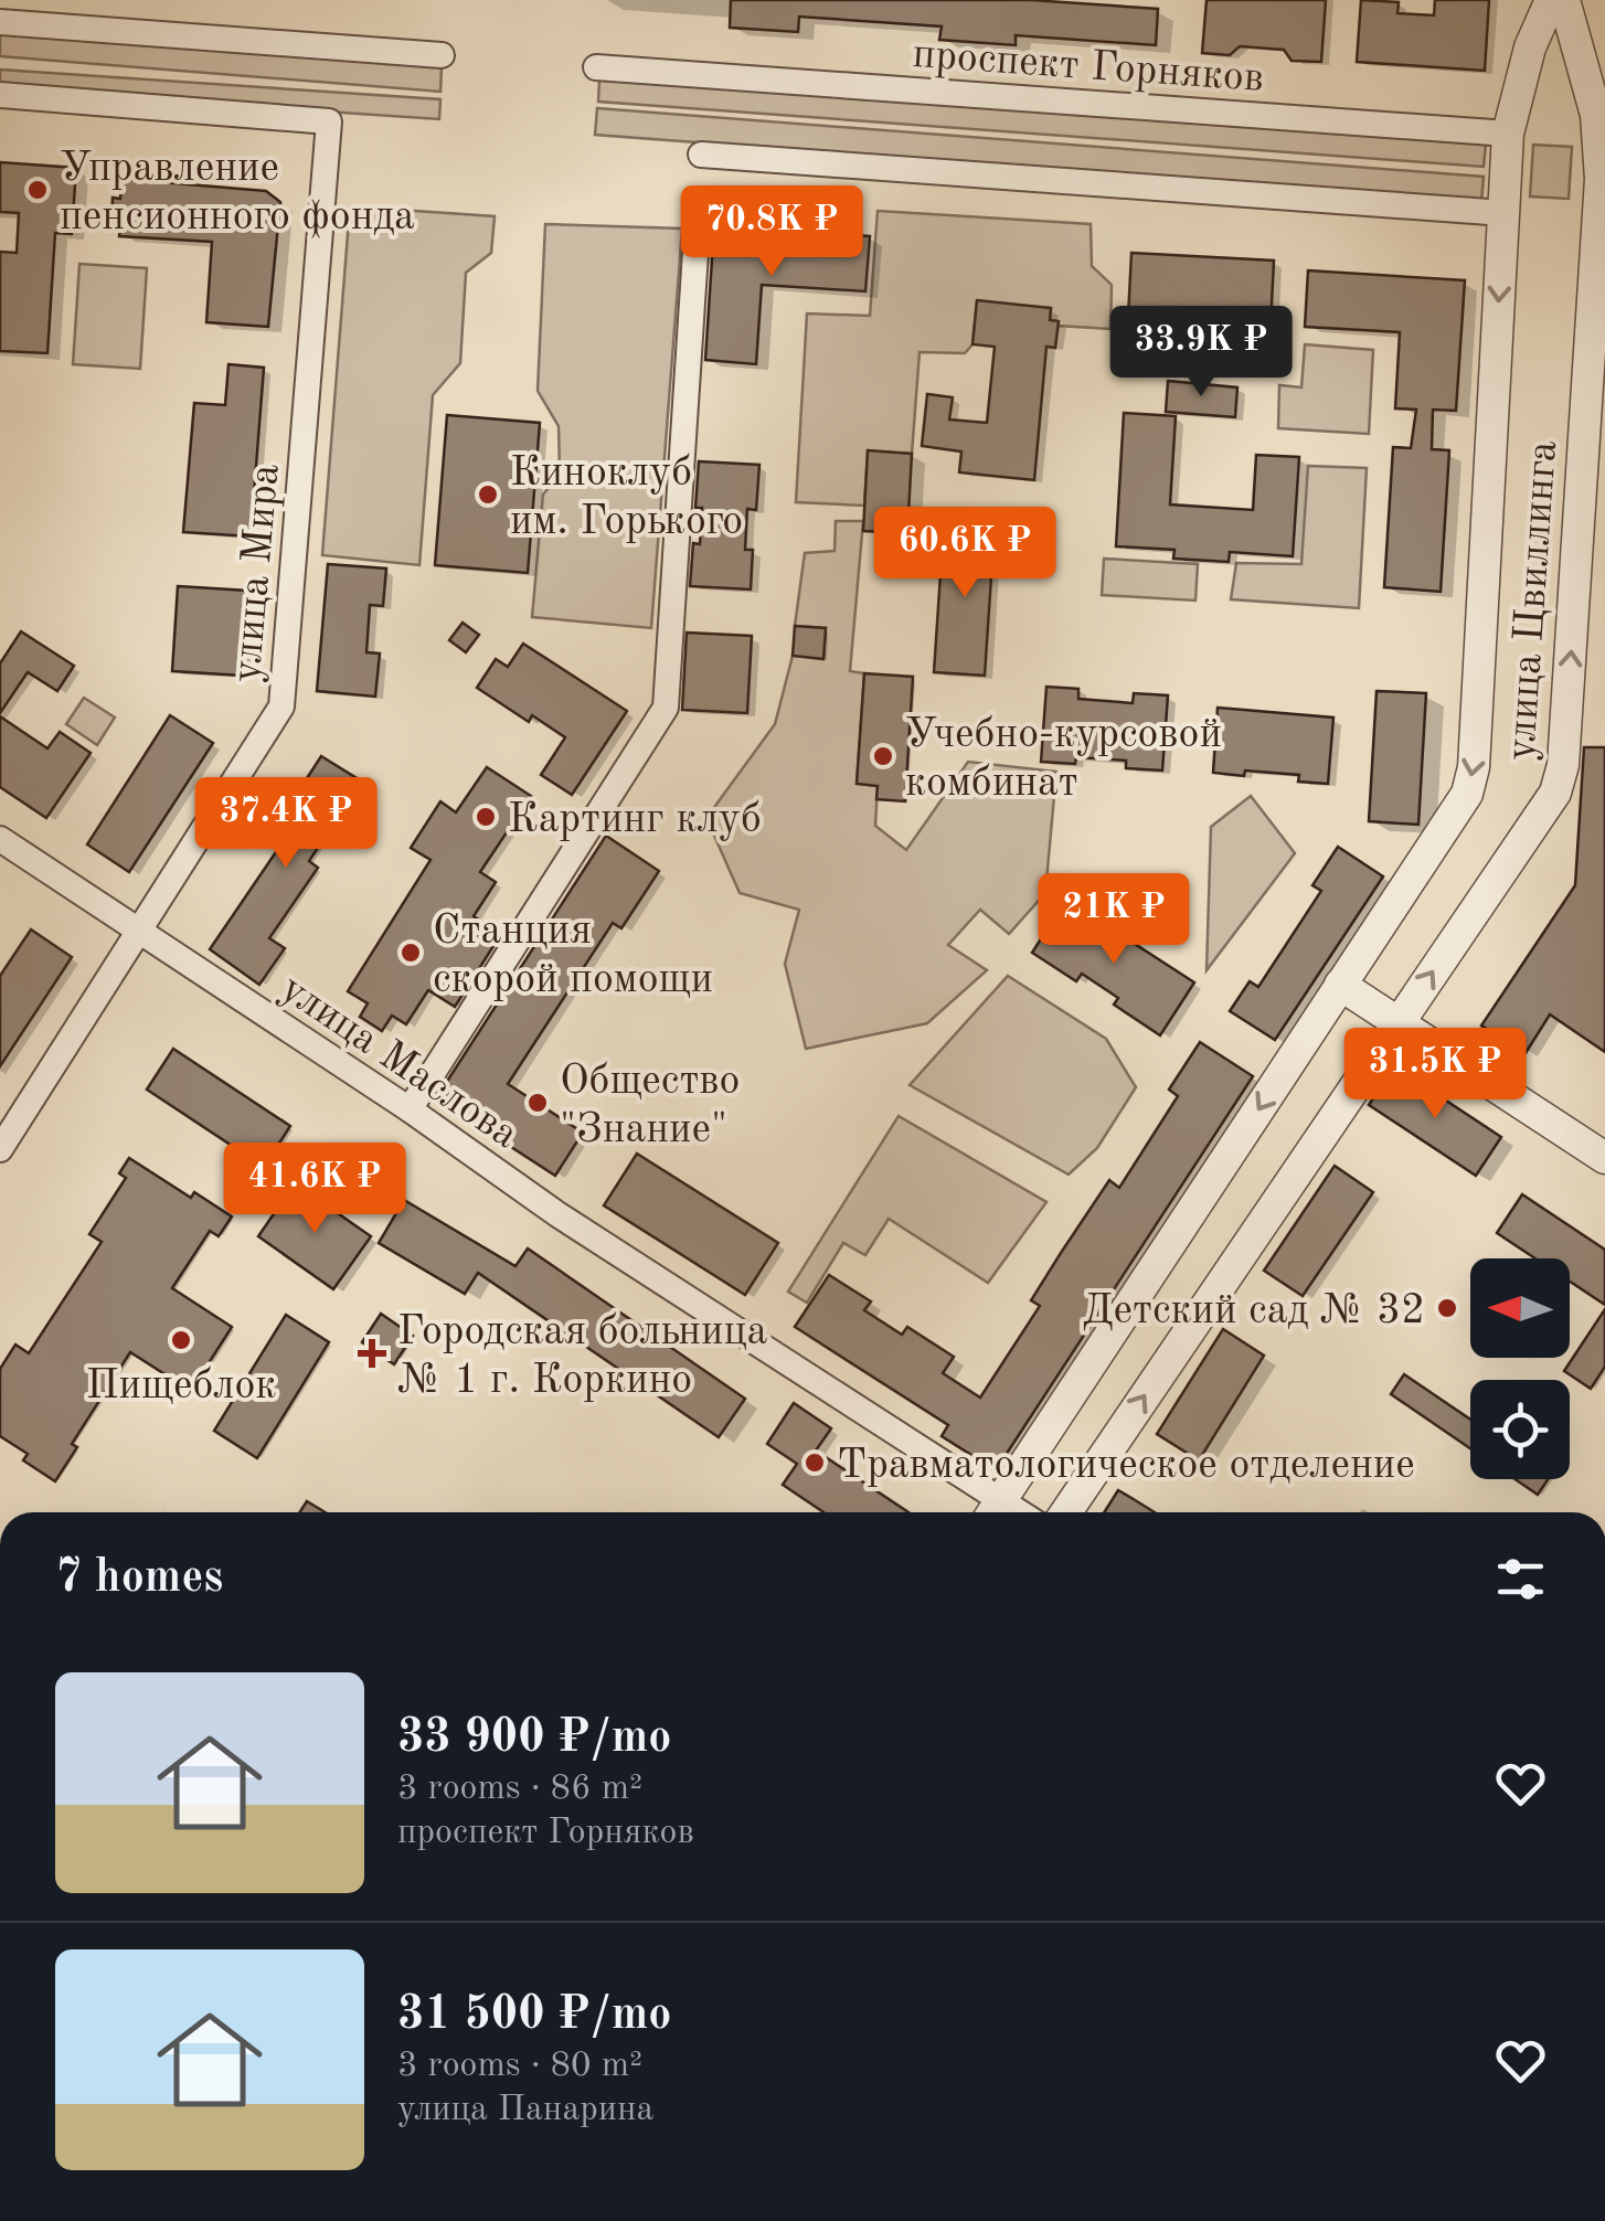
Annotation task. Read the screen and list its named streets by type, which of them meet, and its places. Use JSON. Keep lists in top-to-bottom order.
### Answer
{
  "streets": {
    "street": [
      "проспект Горняков",
      "улица Мира",
      "улица Цвиллинга",
      "улица Маслова"
    ]
  },
  "crossings": [
    ["проспект Горняков", "улица Цвиллинга"],
    ["улица Мира", "улица Маслова"],
    ["улица Цвиллинга", "улица Маслова"]
  ],
  "places": {
    "other": [
      "Управление пенсионного фонда",
      "Киноклуб им. Горького",
      "Учебно-курсовой комбинат",
      "Картинг клуб",
      "Станция скорой помощи",
      "Общество \"Знание\"",
      "Детский сад № 32",
      "Пищеблок",
      "Травматологическое отделение"
    ],
    "health": ["Городская больница № 1 г. Коркино"]
  },
  "north": "left",
  "page": {
    "price": [
      "70.8K ₽",
      "33.9K ₽",
      "60.6K ₽",
      "37.4K ₽",
      "21K ₽",
      "31.5K ₽",
      "41.6K ₽"
    ],
    "heading": "7 homes",
    "list": [
      {
        "name": "33 900 ₽/mo",
        "note": "3 rooms · 86 m² · проспект Горняков"
      },
      {
        "name": "31 500 ₽/mo",
        "note": "3 rooms · 80 m² · улица Панарина"
      }
    ]
  }
}
